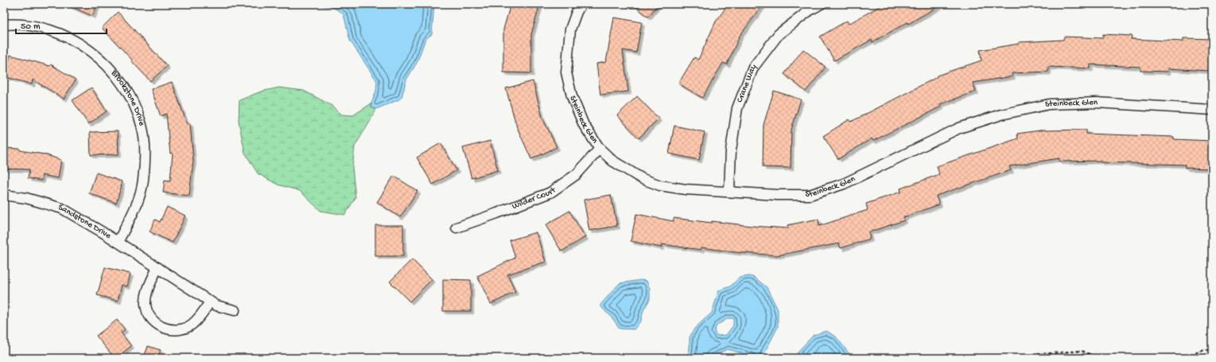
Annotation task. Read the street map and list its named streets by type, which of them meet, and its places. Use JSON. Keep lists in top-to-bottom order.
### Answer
{
  "streets": {
    "street": [
      "Crane Way",
      "Brookstone Drive",
      "Steinbeck Glen",
      "Wilder Court",
      "Sandstone Drive"
    ]
  },
  "crossings": [
    ["Crane Way", "Steinbeck Glen"],
    ["Brookstone Drive", "Sandstone Drive"],
    ["Steinbeck Glen", "Wilder Court"]
  ],
  "scale_bar": "50 m"
}
